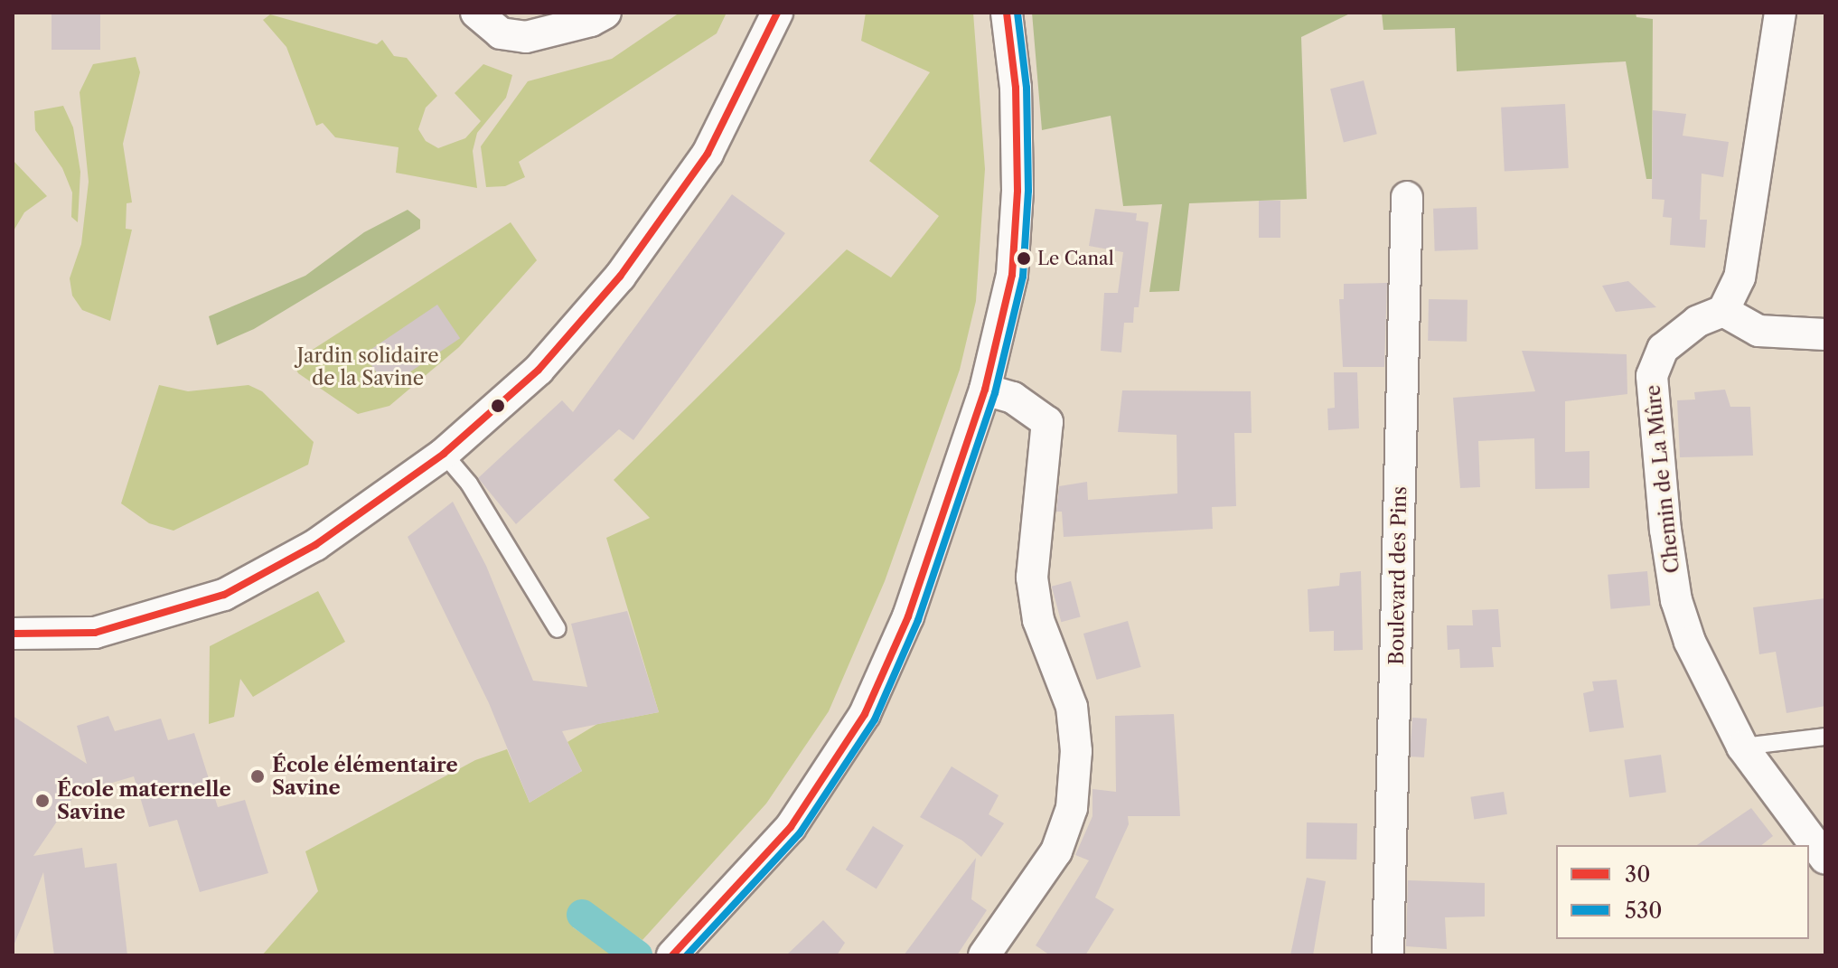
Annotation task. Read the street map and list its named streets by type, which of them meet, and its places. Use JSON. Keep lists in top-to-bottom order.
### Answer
{
  "streets": {
    "street": ["Chemin de La Mûre", "Boulevard des Pins"]
  },
  "parks": ["Jardin solidaire de la Savine"],
  "places": ["Le Canal", "École élémentaire Savine", "École maternelle Savine"],
  "lines": ["transit line 30", "transit line 530"],
  "legend": ["30", "530"]
}
